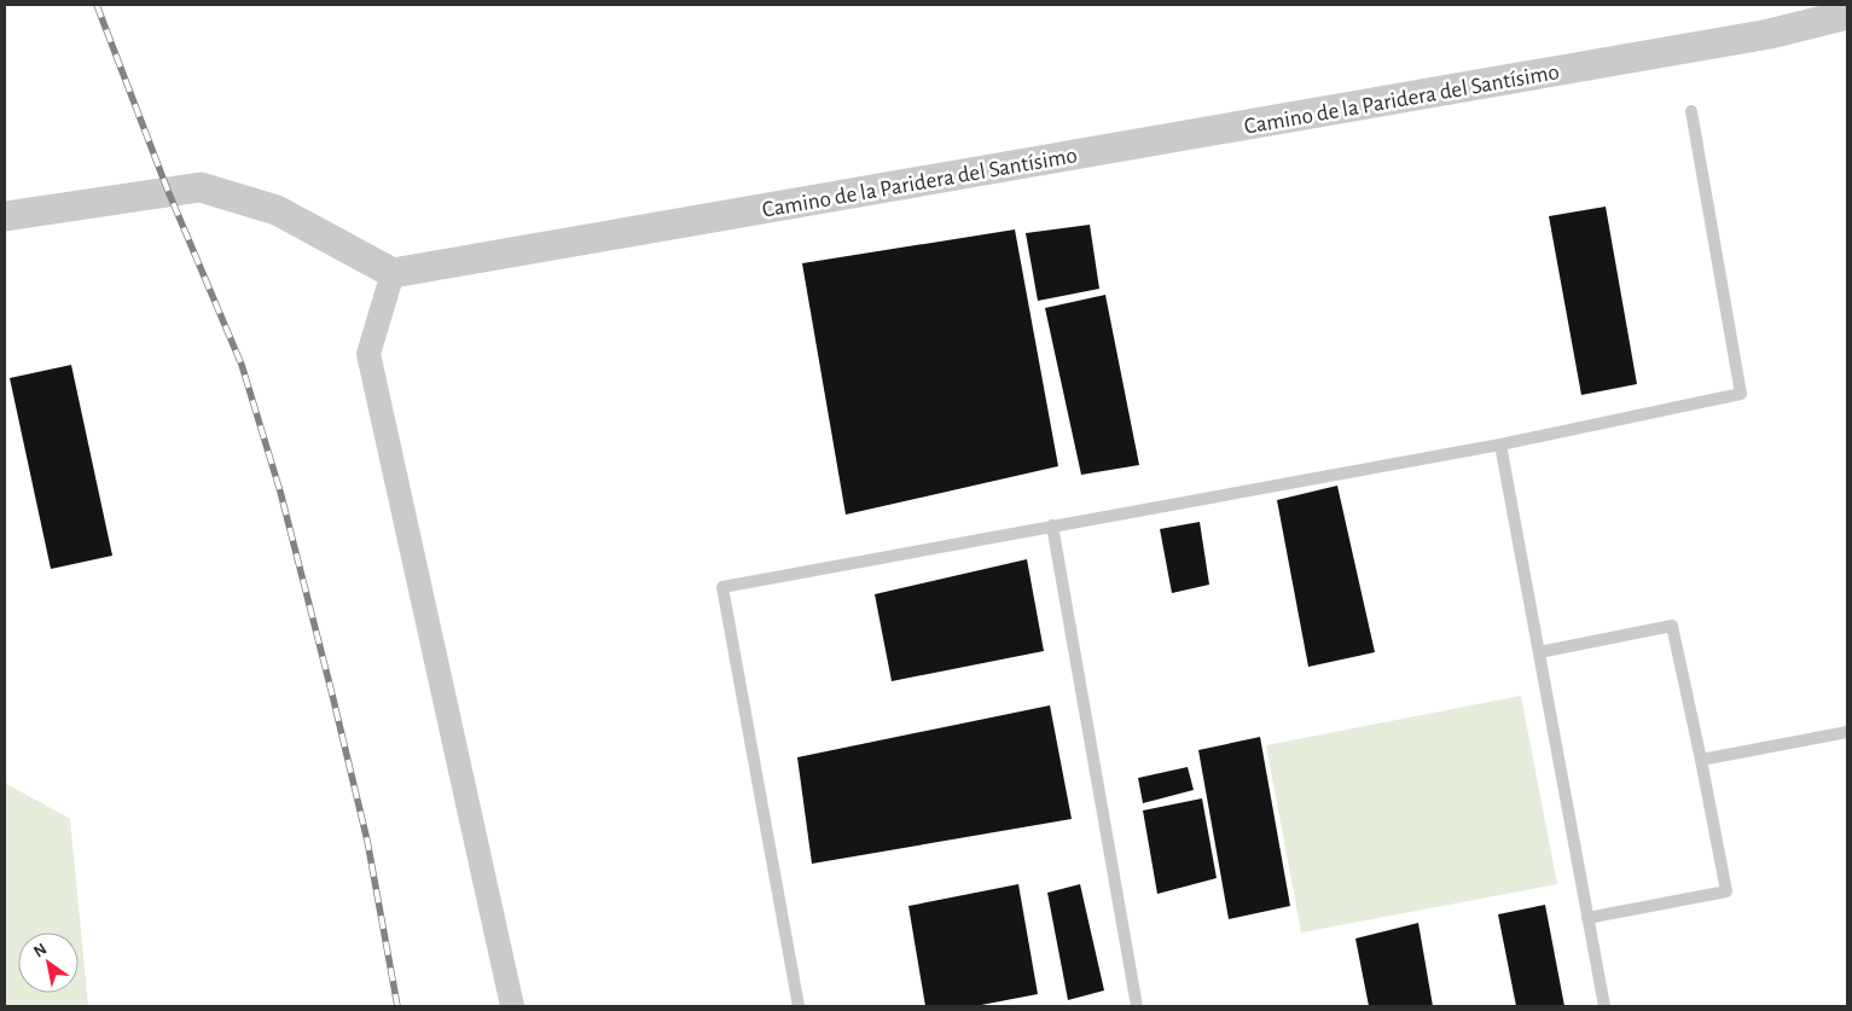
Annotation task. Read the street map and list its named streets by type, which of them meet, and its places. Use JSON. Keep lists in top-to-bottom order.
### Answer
{
  "streets": {
    "street": ["Camino de la Paridera del Santísimo"]
  },
  "north": "top left"
}
